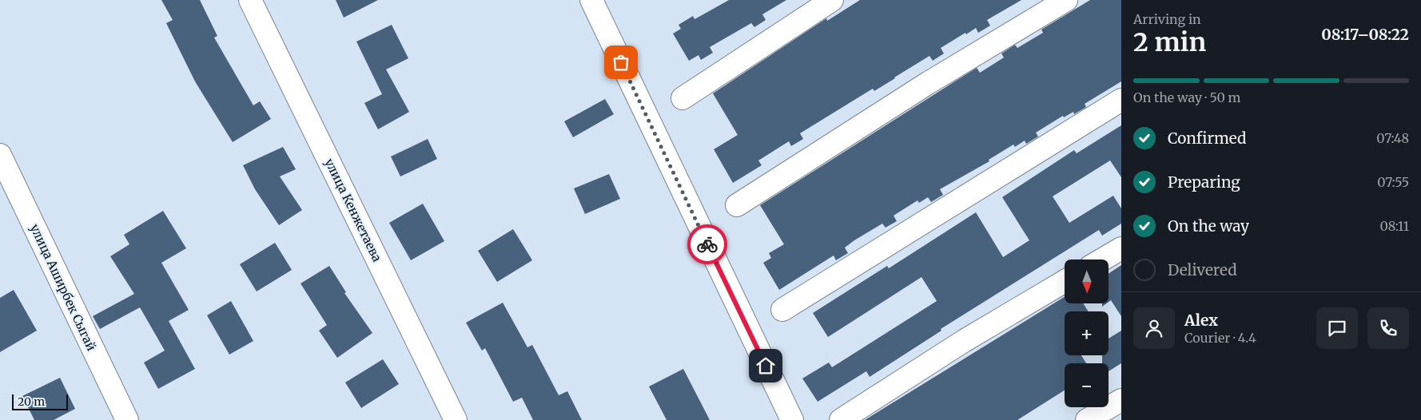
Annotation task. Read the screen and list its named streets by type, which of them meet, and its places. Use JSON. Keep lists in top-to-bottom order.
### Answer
{
  "streets": {
    "street": ["улица Кенжетаева", "улица Аширбек Сыгай"]
  },
  "scale_bar": "20 m",
  "north": "bottom",
  "page": {
    "heading": ["2 min", "Arriving in", "08:17–08:22"],
    "panel": ["Alex", "Courier · 4.4"],
    "bar": "On the way · 50 m",
    "list": [
      ["Confirmed", "07:48"],
      ["Preparing", "07:55"],
      ["On the way", "08:11"],
      "Delivered"
    ],
    "map_buttons": ["+", "−"],
    "scale": "20 m"
  }
}
